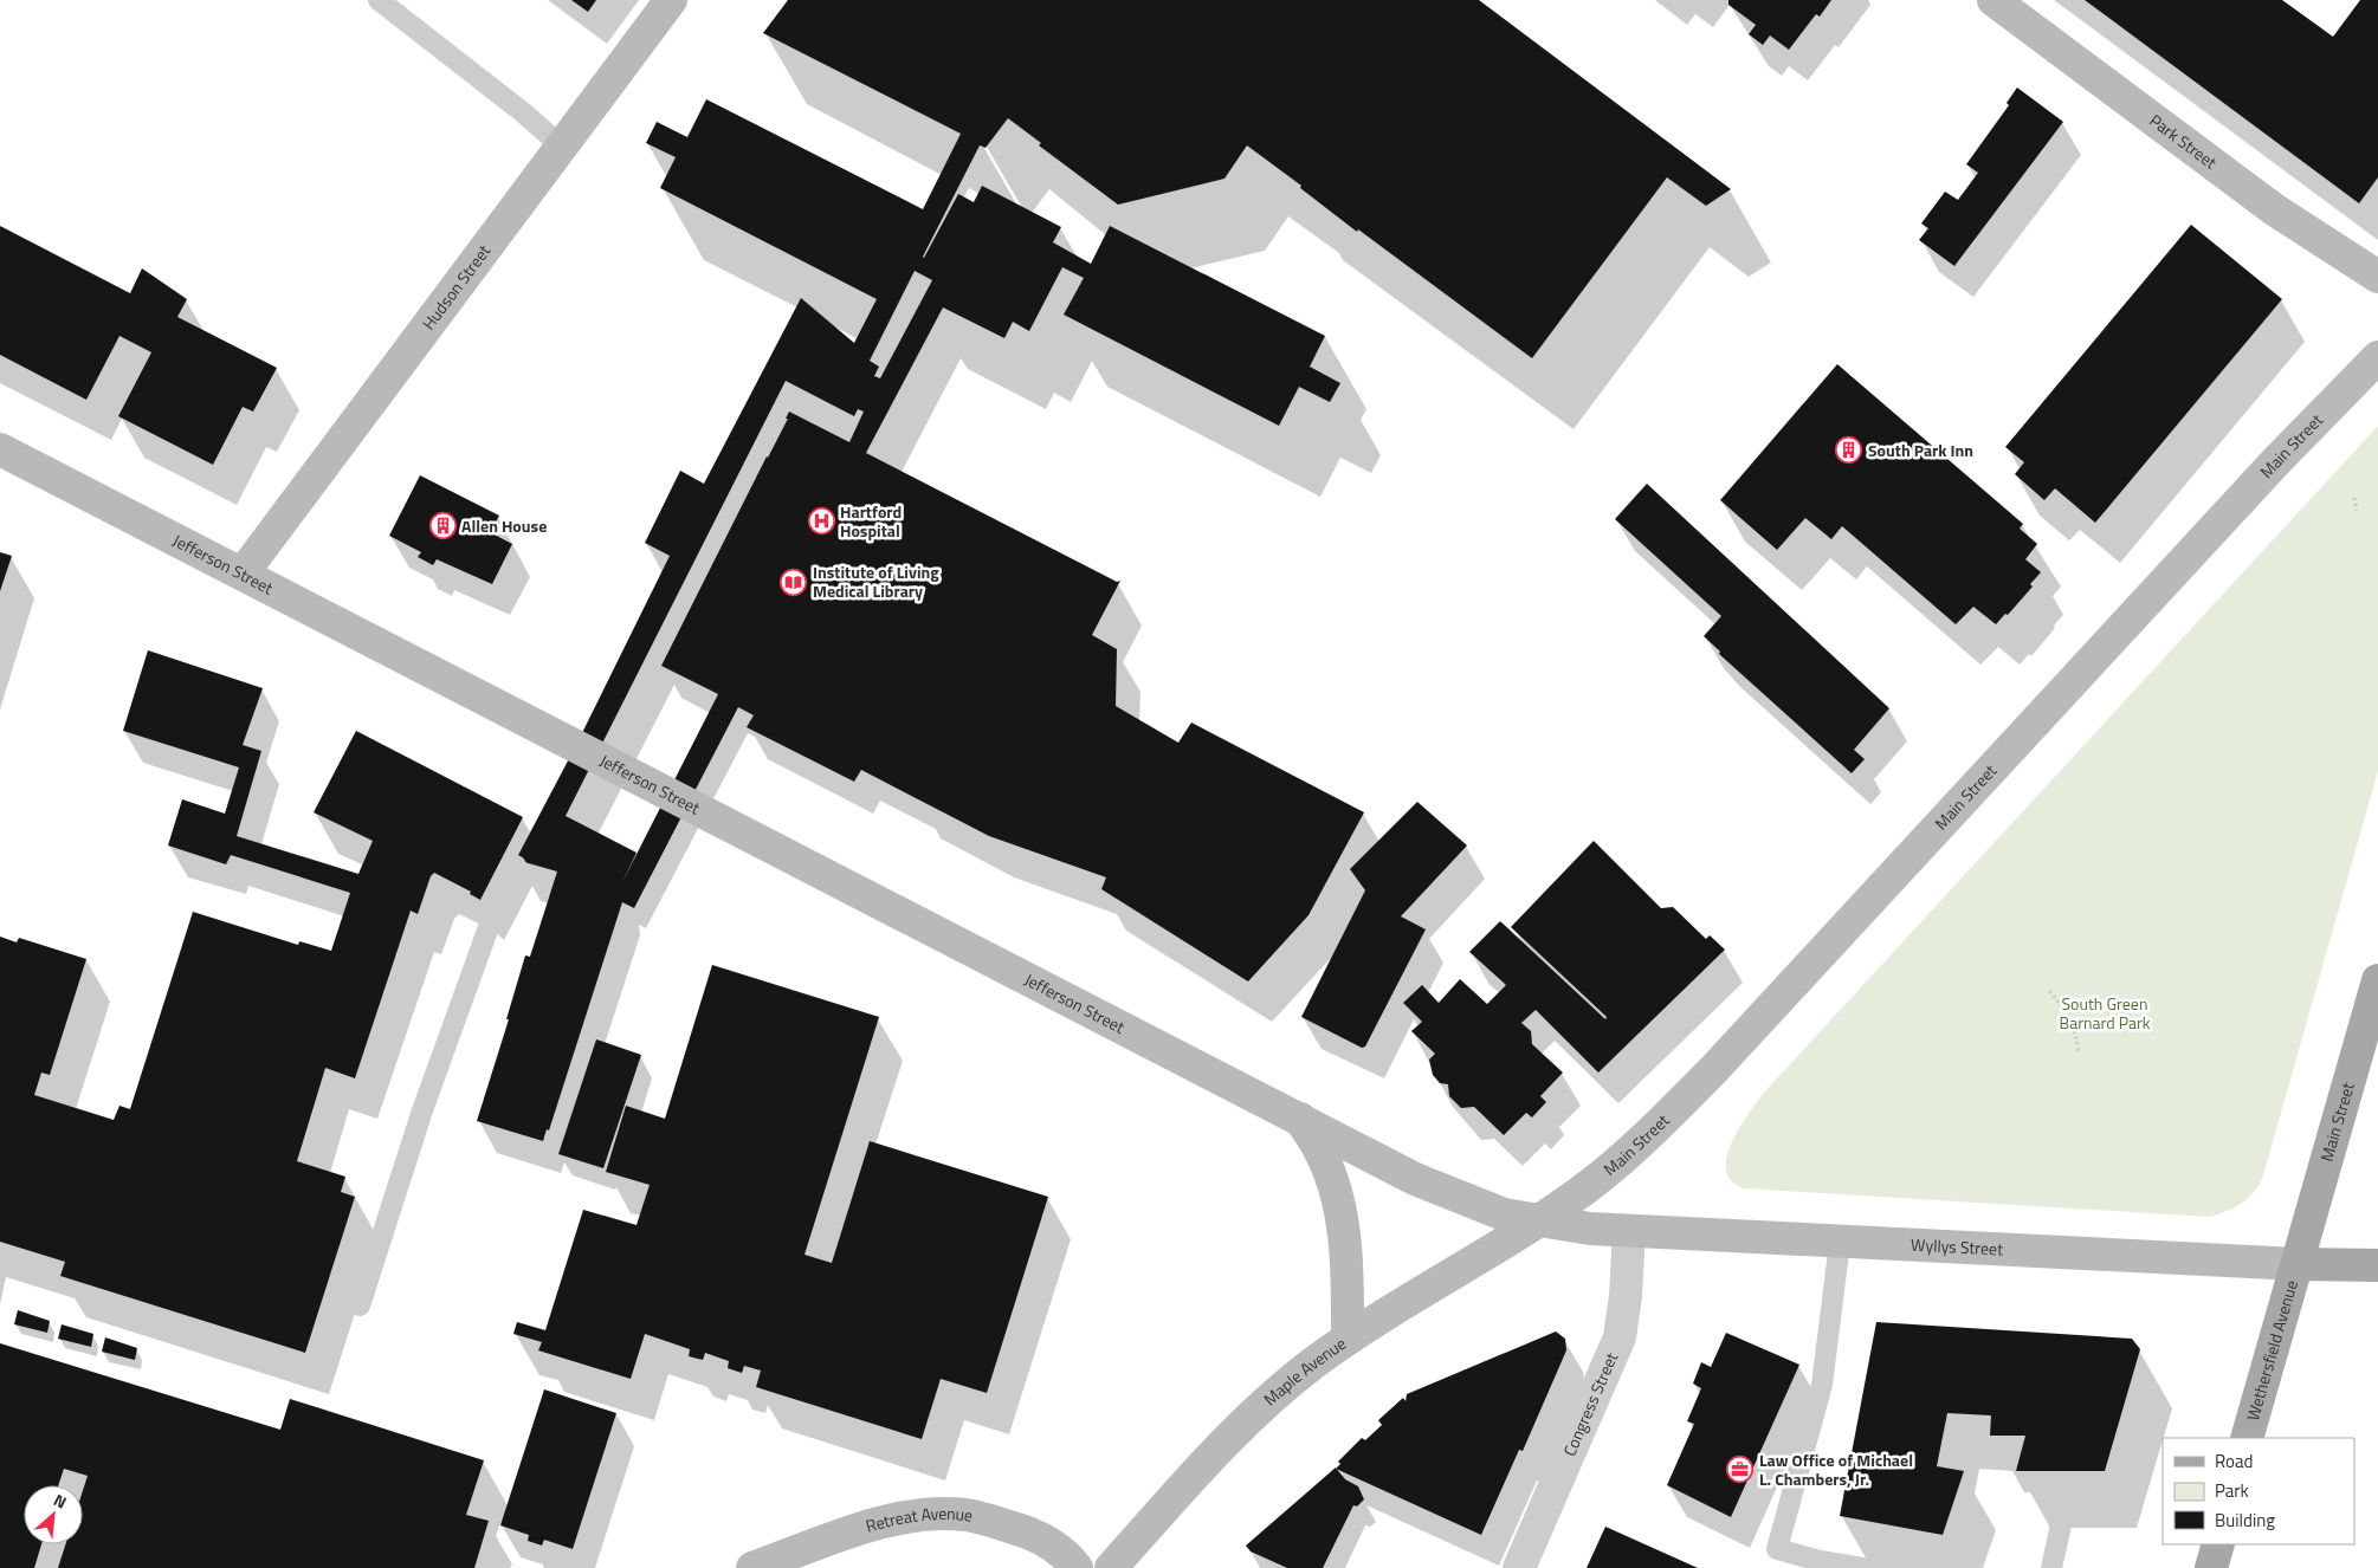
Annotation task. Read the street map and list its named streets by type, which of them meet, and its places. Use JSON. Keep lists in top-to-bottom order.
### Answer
{
  "streets": {
    "main road": [
      "Park Street",
      "Hudson Street",
      "Main Street",
      "Jefferson Street",
      "Wyllys Street",
      "Wethersfield Avenue",
      "Maple Avenue",
      "Retreat Avenue"
    ],
    "street": ["Congress Street"]
  },
  "crossings": [
    ["Hudson Street", "Jefferson Street"],
    ["Main Street", "Jefferson Street"],
    ["Main Street", "Wyllys Street"],
    ["Main Street", "Wethersfield Avenue"],
    ["Main Street", "Maple Avenue"],
    ["Jefferson Street", "Wyllys Street"],
    ["Jefferson Street", "Maple Avenue"],
    ["Wyllys Street", "Wethersfield Avenue"],
    ["Wyllys Street", "Maple Avenue"],
    ["Wyllys Street", "Congress Street"]
  ],
  "parks": ["South Green Barnard Park"],
  "places": {
    "building": ["South Park Inn", "Allen House"],
    "hospital": ["Hartford Hospital"],
    "library": ["Institute of Living Medical Library"],
    "office": ["Law Office of Michael L. Chambers, Jr."]
  },
  "legend": ["Road", "Park", "Building"],
  "north": "top right"
}
